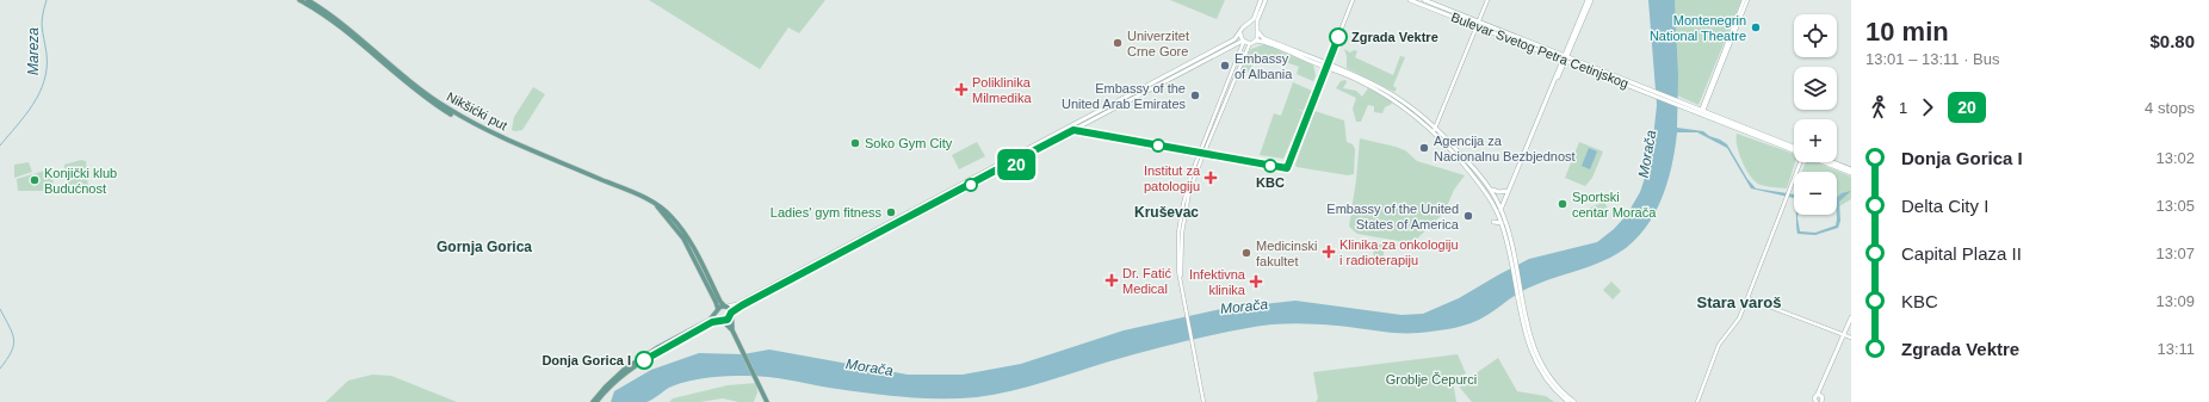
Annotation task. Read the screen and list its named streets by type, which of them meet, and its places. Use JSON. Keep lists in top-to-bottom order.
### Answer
{
  "streets": {
    "main road": ["Bulevar Svetog Petra Cetinjskog", "Nikšićki put"]
  },
  "districts": ["Kruševac", "Gornja Gorica", "Stara varoš"],
  "water": ["Mareza", "Morača"],
  "parks": ["Groblje Čepurci"],
  "places": {
    "other": [
      "Montenegrin National Theatre",
      "Zgrada Vektre",
      "Univerzitet Crne Gore",
      "Embassy of Albania",
      "Embassy of the United Arab Emirates",
      "Soko Gym City",
      "Agencija za Nacionalnu Bezbjednost",
      "KBC",
      "Konjički klub Budućnost",
      "Sportski centar Morača",
      "Ladies' gym fitness",
      "Embassy of the United States of America",
      "Medicinski fakultet",
      "Donja Gorica I"
    ],
    "health": [
      "Poliklinika Milmedika",
      "Institut za patologiju",
      "Klinika za onkologiju i radioterapiju",
      "Dr. Fatić Medical",
      "Infektivna klinika"
    ]
  },
  "lines": ["bus line 20"],
  "page": {
    "on_map": "20",
    "heading": ["10 min", "13:01 – 13:11 · Bus", "$0.80"],
    "map_buttons": ["+", "−"],
    "legs": ["1", "20", "4 stops"],
    "list": [
      {
        "name": "Donja Gorica I",
        "value": "13:02"
      },
      {
        "name": "Delta City I",
        "value": "13:05"
      },
      {
        "name": "Capital Plaza II",
        "value": "13:07"
      },
      {
        "name": "KBC",
        "value": "13:09"
      },
      {
        "name": "Zgrada Vektre",
        "value": "13:11"
      }
    ]
  }
}
